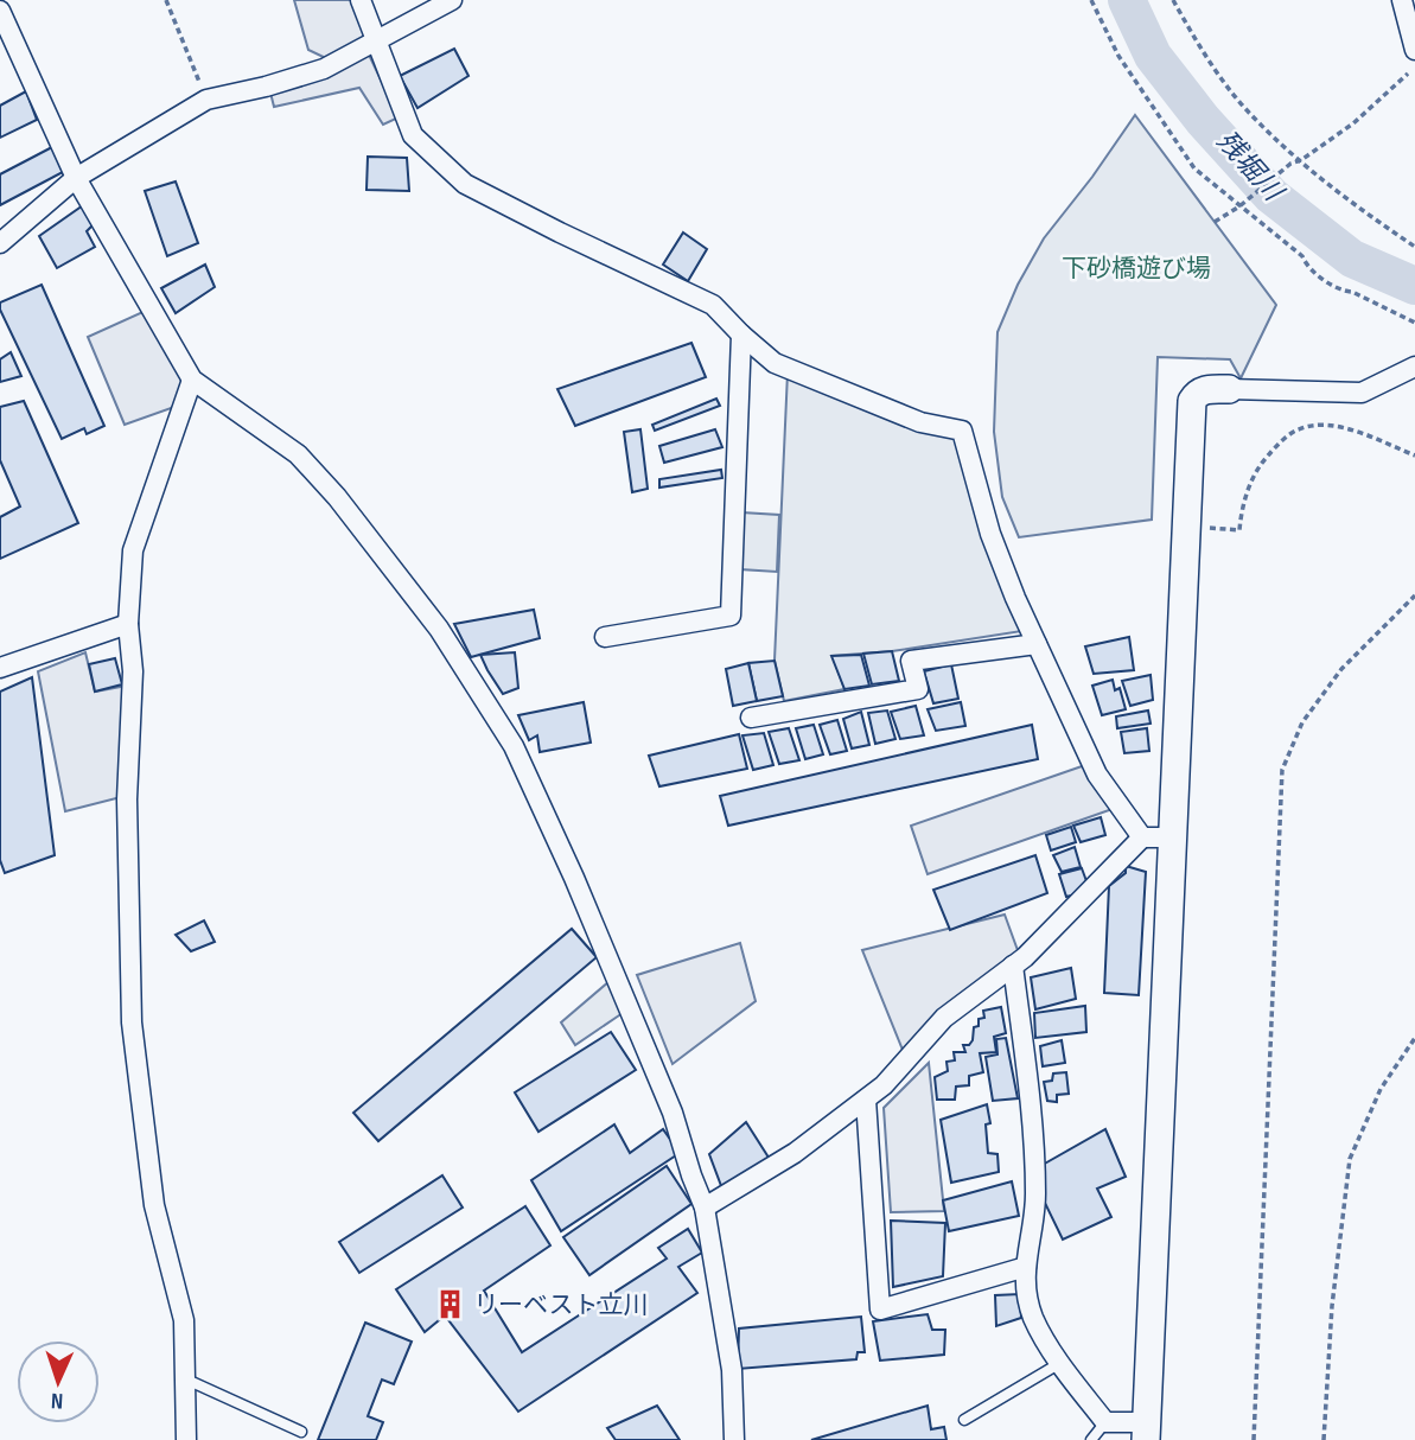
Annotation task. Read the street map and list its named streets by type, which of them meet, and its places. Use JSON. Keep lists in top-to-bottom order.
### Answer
{
  "water": ["残堀川"],
  "parks": ["下砂橋遊び場"],
  "places": {
    "building": ["リーベスト立川"]
  },
  "north": "bottom"
}
